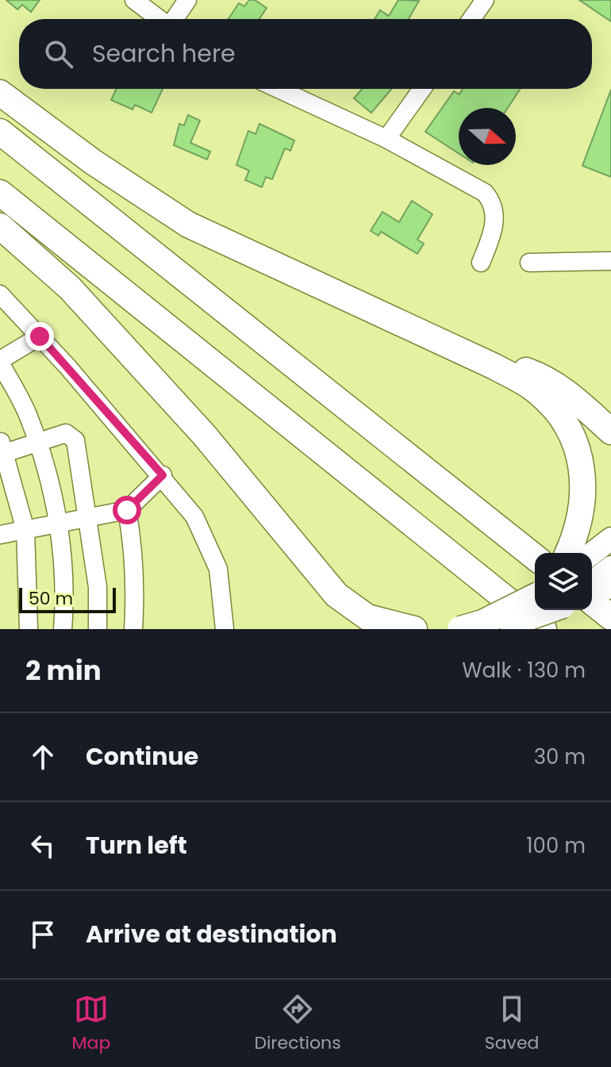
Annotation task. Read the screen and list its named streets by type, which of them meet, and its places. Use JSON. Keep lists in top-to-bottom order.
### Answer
{
  "scale_bar": "50 m",
  "north": "right",
  "page": {
    "search": "Search here",
    "scale": "50 m",
    "heading": ["2 min", "Walk · 130 m"],
    "list": [
      ["Continue", "30 m"],
      ["Turn left", "100 m"],
      "Arrive at destination"
    ],
    "nav": ["Map", "Directions", "Saved"]
  }
}
